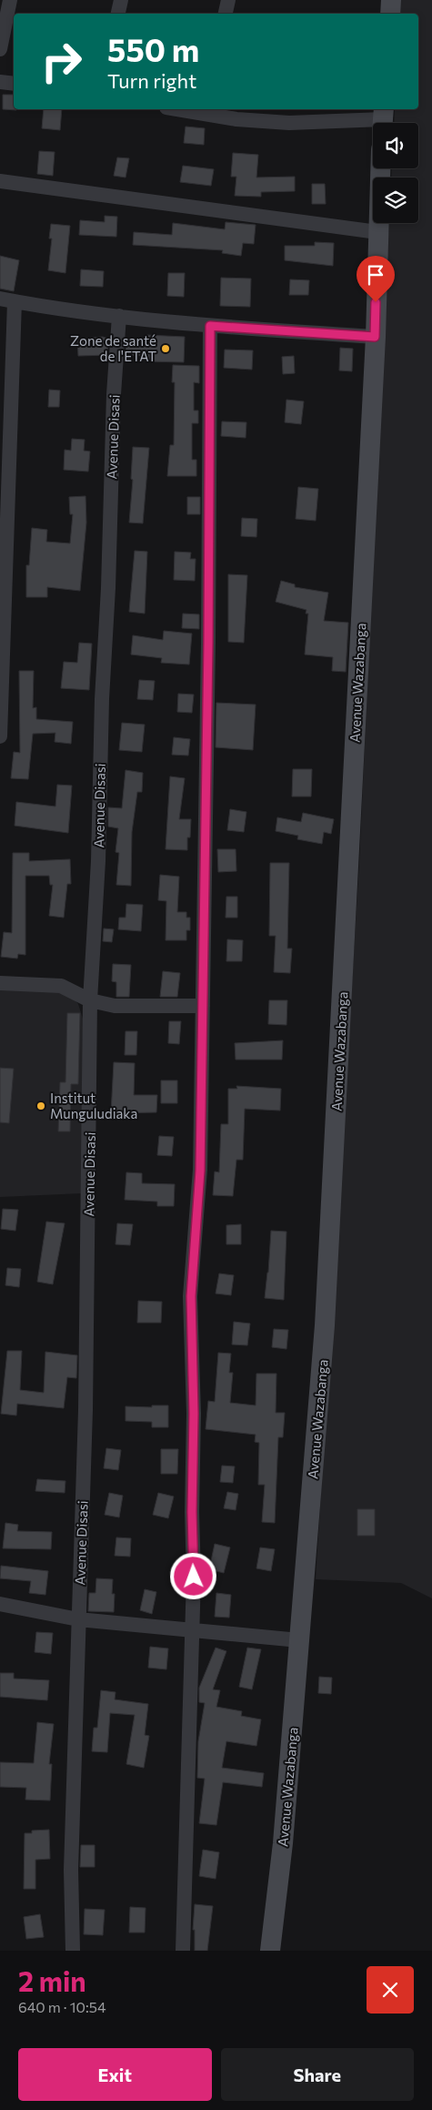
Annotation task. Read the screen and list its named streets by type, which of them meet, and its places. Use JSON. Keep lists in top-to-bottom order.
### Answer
{
  "streets": {
    "main road": ["Avenue Wazabanga"],
    "street": ["Avenue Disasi"]
  },
  "places": ["Zone de santé de l'ETAT", "Institut Munguludiaka"],
  "page": {
    "turn": ["550 m", "Turn right"],
    "heading": ["2 min", "640 m · 10:54"],
    "buttons": ["Exit", "Share"]
  }
}
